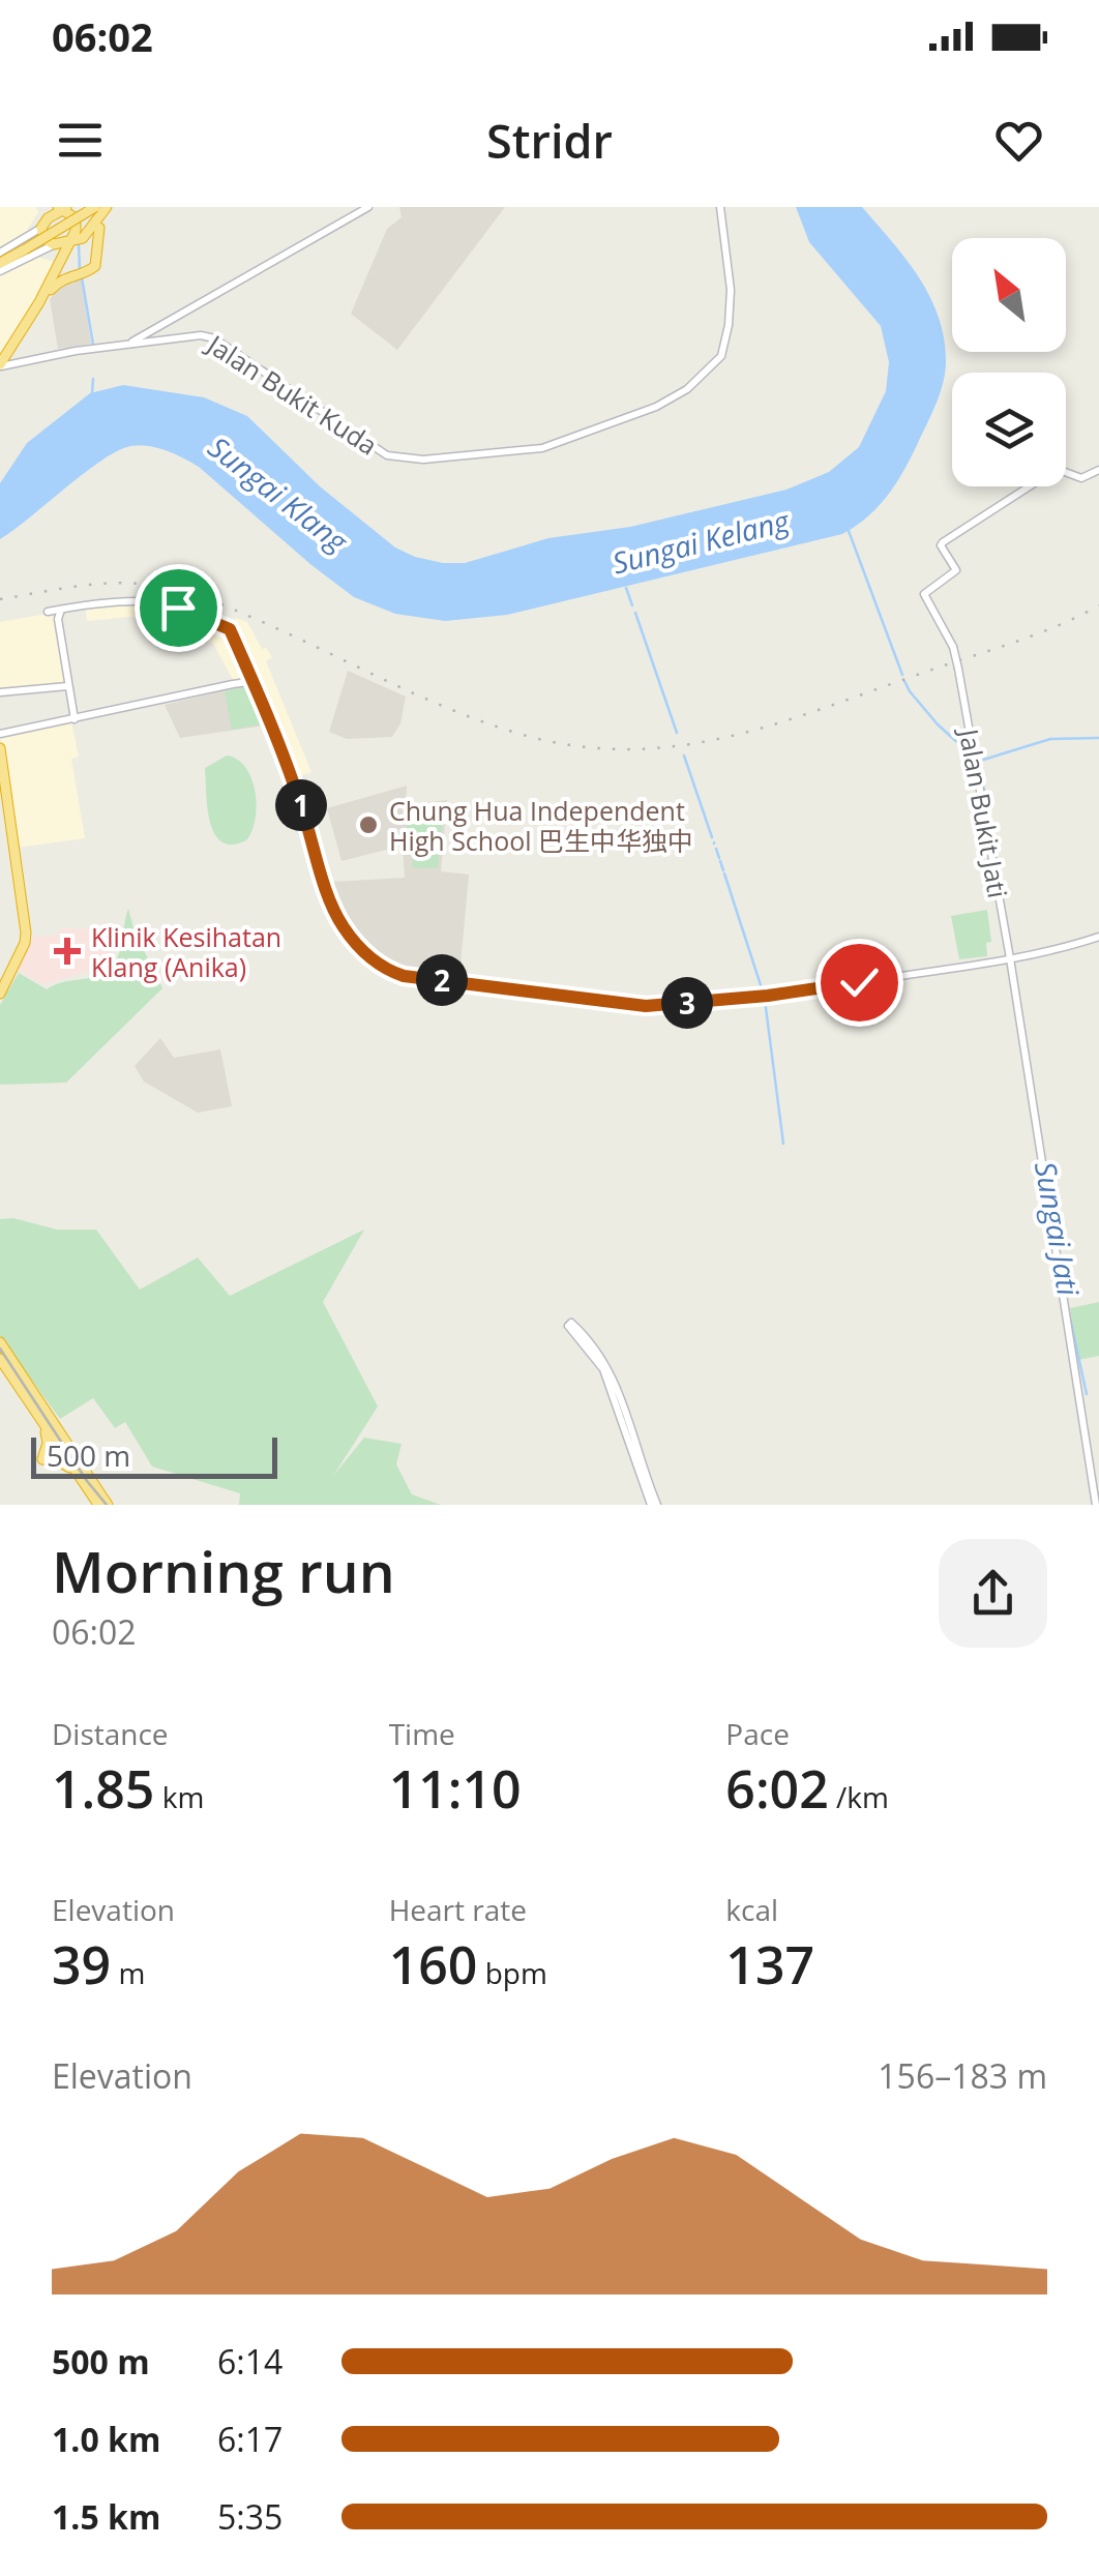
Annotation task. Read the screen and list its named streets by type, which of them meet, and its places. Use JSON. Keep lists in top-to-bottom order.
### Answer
{
  "streets": {
    "main road": ["Jalan Bukit Kuda", "Jalan Bukit Jati"]
  },
  "water": ["Sungai Klang", "Sungai Kelang", "Sungai Jati"],
  "places": {
    "other": ["Chung Hua Independent High School 巴生中华独中"],
    "health": ["Klinik Kesihatan Klang (Anika)"]
  },
  "scale_bar": "500 m",
  "north": "top left",
  "page": {
    "status": "06:02",
    "header": "Stridr",
    "pins": ["1", "2", "3"],
    "scale": "500 m",
    "heading": ["Morning run", "06:02"],
    "stats": [
      ["Distance", "1.85 km"],
      ["Time", "11:10"],
      ["Pace", "6:02 /km"],
      ["Elevation", "39 m"],
      ["Heart rate", "160 bpm"],
      ["kcal", "137"]
    ],
    "chart": ["Elevation", "156–183 m"],
    "list": [
      {
        "name": "500 m",
        "note": "6:14"
      },
      {
        "name": "1.0 km",
        "note": "6:17"
      },
      {
        "name": "1.5 km",
        "note": "5:35"
      }
    ]
  }
}
